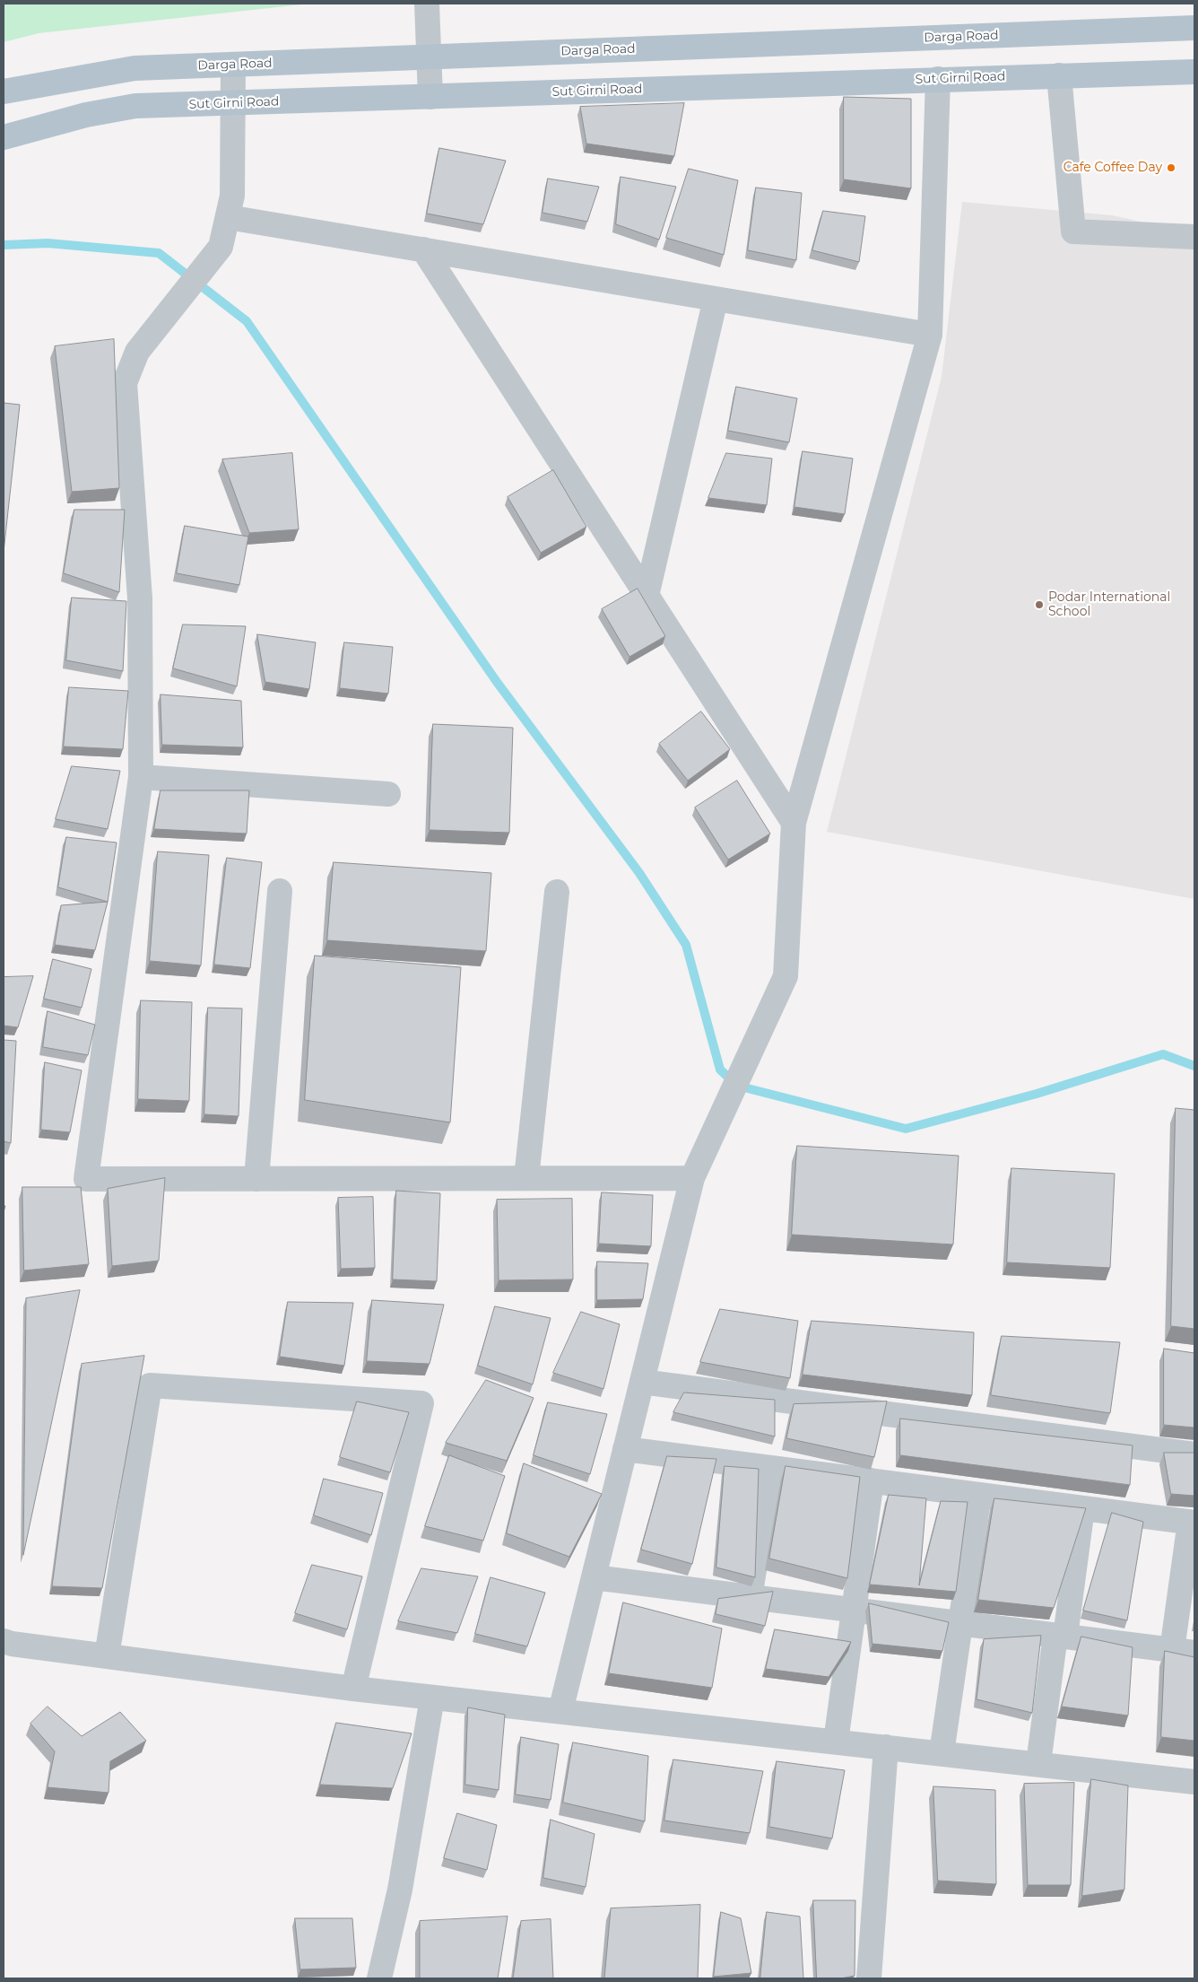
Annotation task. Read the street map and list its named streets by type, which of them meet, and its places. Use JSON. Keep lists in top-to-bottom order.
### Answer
{
  "streets": {
    "main road": ["Darga Road", "Sut Girni Road"]
  },
  "places": ["Cafe Coffee Day", "Podar International School"]
}
